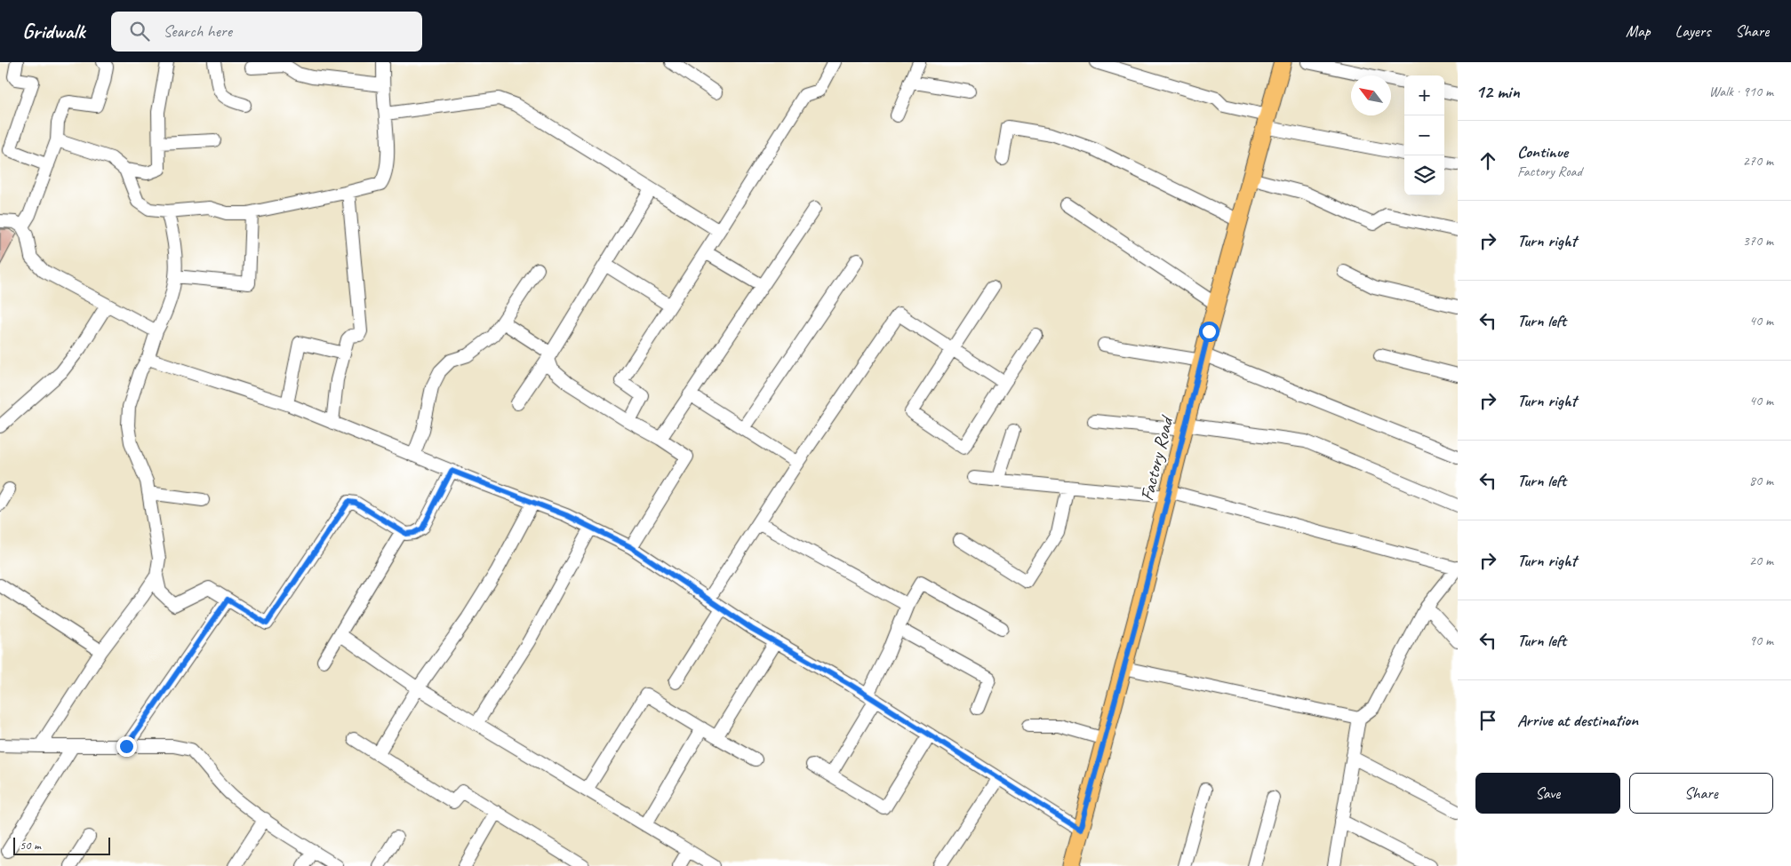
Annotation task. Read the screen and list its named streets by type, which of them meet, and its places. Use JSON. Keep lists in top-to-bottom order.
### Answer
{
  "streets": {
    "main road": ["Factory Road"]
  },
  "scale_bar": "50 m",
  "north": "top left",
  "page": {
    "header": "Gridwalk",
    "search": "Search here",
    "nav": ["Map", "Layers", "Share"],
    "heading": ["12 min", "Walk · 910 m"],
    "map_buttons": ["+", "−"],
    "list": [
      ["Continue", "Factory Road", "270 m"],
      ["Turn right", "370 m"],
      ["Turn left", "40 m"],
      ["Turn right", "40 m"],
      ["Turn left", "80 m"],
      ["Turn right", "20 m"],
      ["Turn left", "90 m"],
      "Arrive at destination"
    ],
    "buttons": ["Save", "Share"],
    "scale": "50 m"
  }
}
